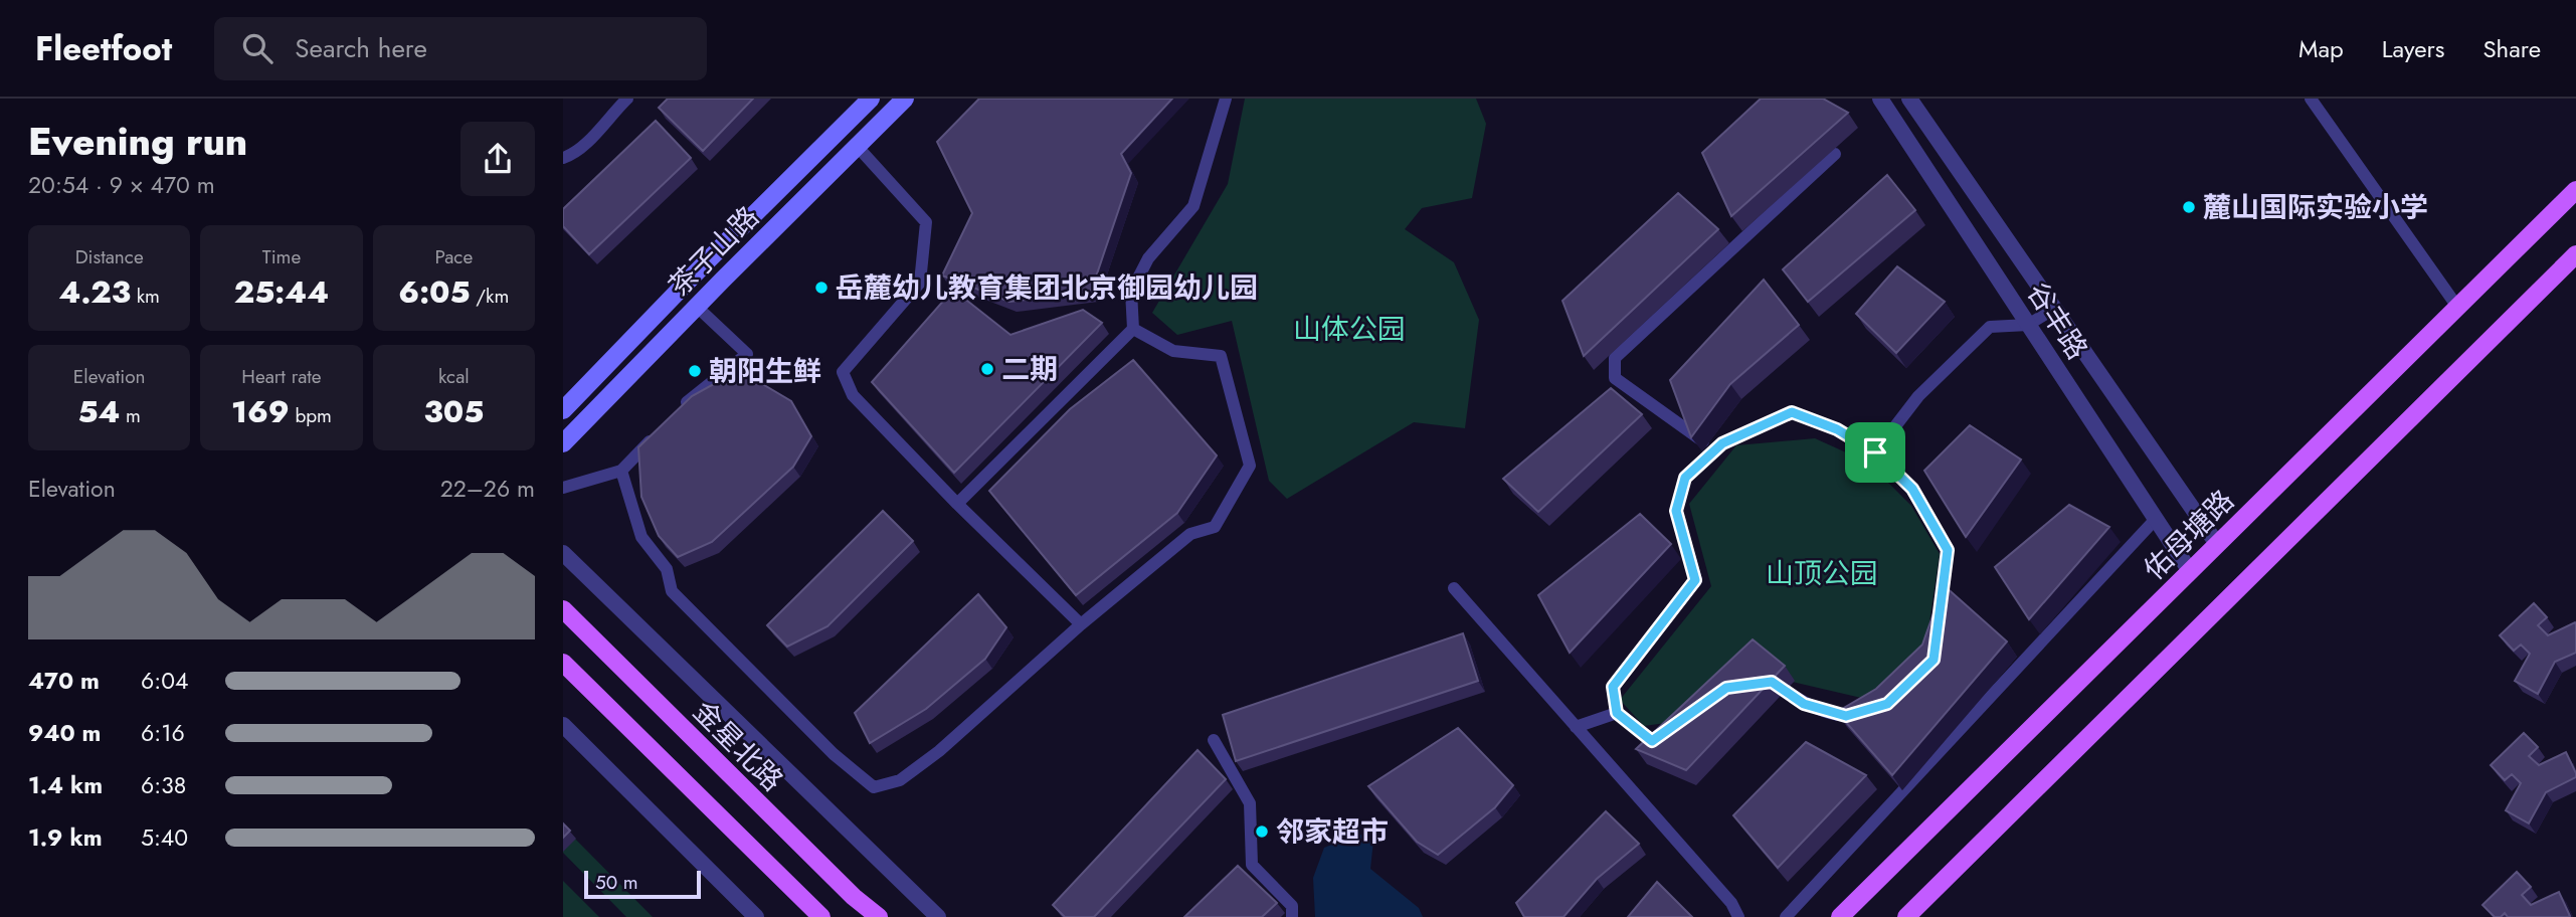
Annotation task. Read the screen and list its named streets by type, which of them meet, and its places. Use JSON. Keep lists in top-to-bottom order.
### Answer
{
  "streets": {
    "main road": ["茶子山路", "佑母塘路", "金星北路"],
    "street": ["谷丰路"]
  },
  "crossings": [
    ["谷丰路", "佑母塘路"]
  ],
  "parks": ["山体公园", "山顶公园"],
  "places": [
    "麓山国际实验小学",
    "岳麓幼儿教育集团北京御园幼儿园",
    "二期",
    "朝阳生鲜",
    "邻家超市"
  ],
  "scale_bar": "50 m",
  "page": {
    "header": "Fleetfoot",
    "search": "Search here",
    "nav": ["Map", "Layers", "Share"],
    "heading": ["Evening run", "20:54 · 9 × 470 m"],
    "stats": [
      ["Distance", "4.23 km"],
      ["Time", "25:44"],
      ["Pace", "6:05 /km"],
      ["Elevation", "54 m"],
      ["Heart rate", "169 bpm"],
      ["kcal", "305"]
    ],
    "chart": ["Elevation", "22–26 m"],
    "list": [
      {
        "name": "470 m",
        "note": "6:04"
      },
      {
        "name": "940 m",
        "note": "6:16"
      },
      {
        "name": "1.4 km",
        "note": "6:38"
      },
      {
        "name": "1.9 km",
        "note": "5:40"
      }
    ],
    "scale": "50 m"
  }
}
